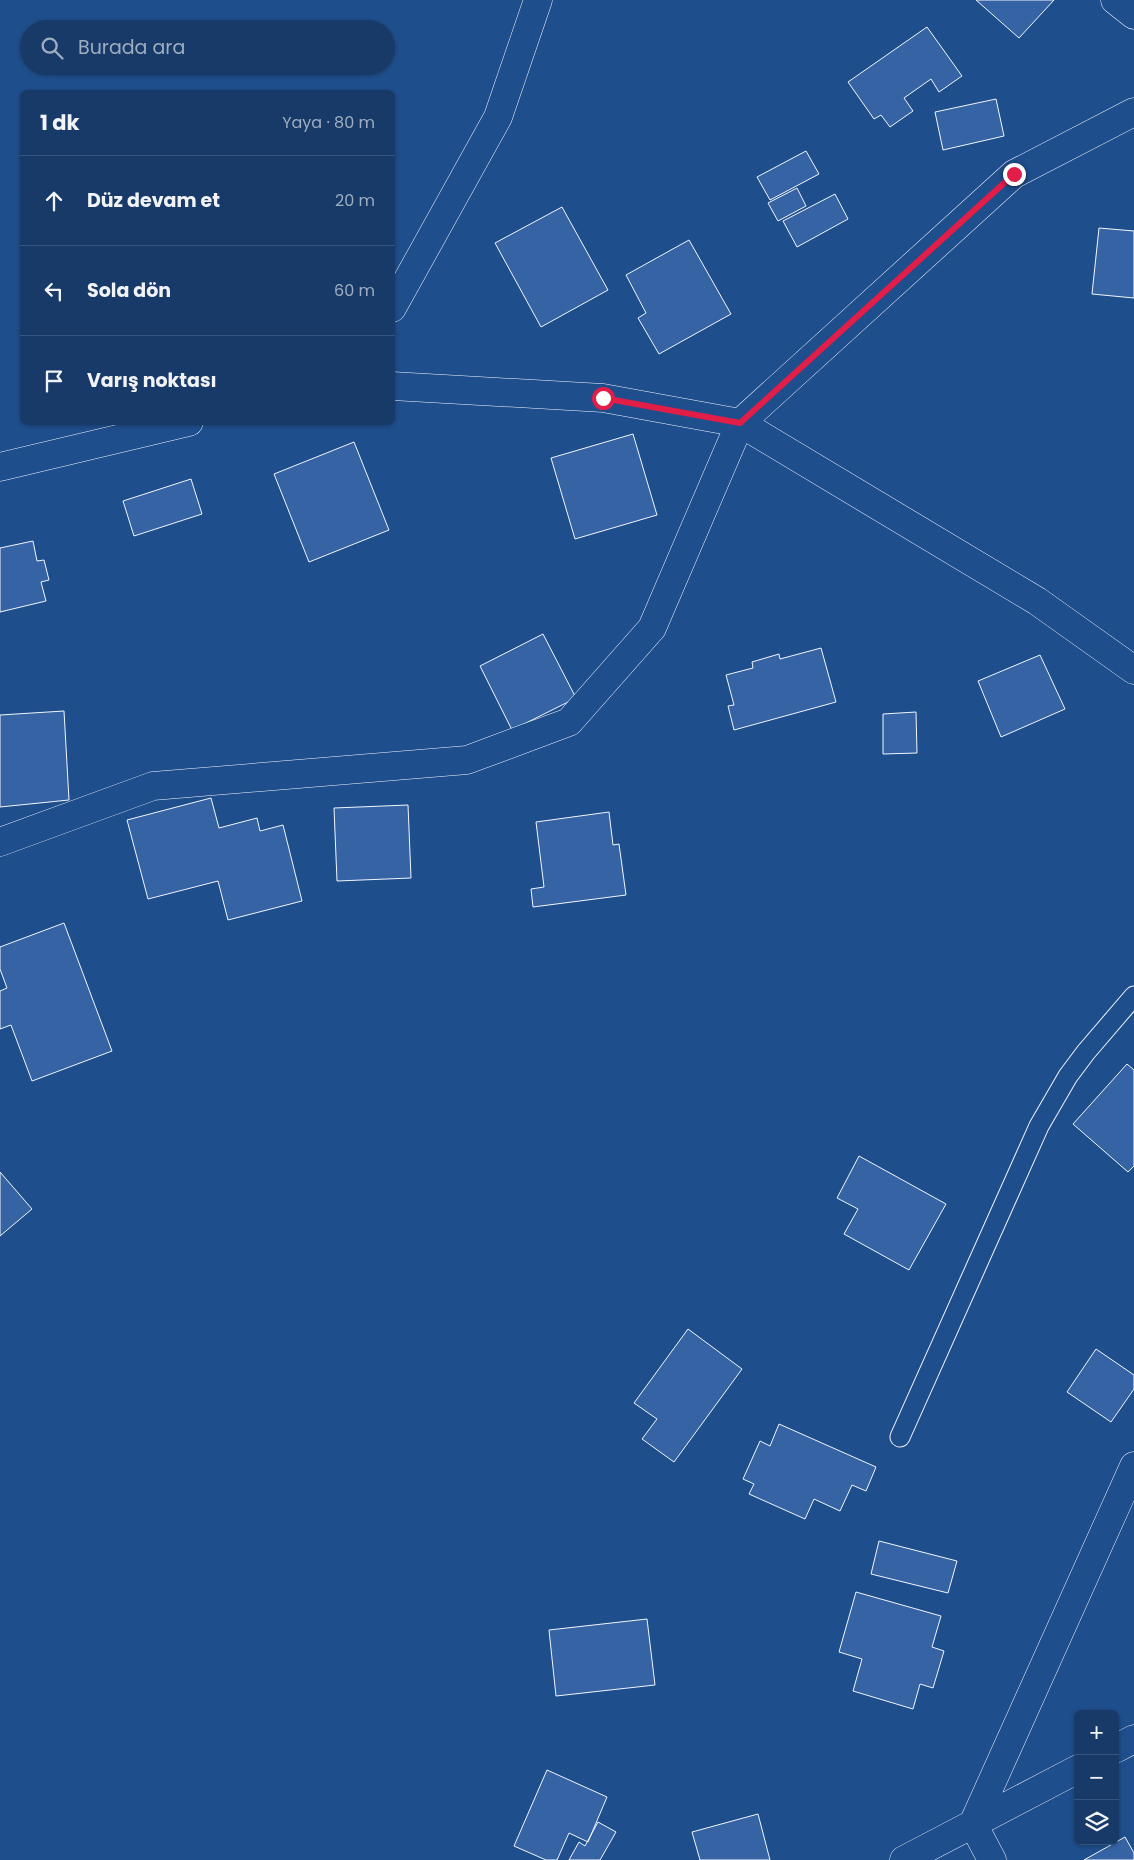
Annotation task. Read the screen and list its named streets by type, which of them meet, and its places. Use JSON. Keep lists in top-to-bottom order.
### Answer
{
  "page": {
    "search": "Burada ara",
    "heading": ["1 dk", "Yaya · 80 m"],
    "list": [
      ["Düz devam et", "20 m"],
      ["Sola dön", "60 m"],
      "Varış noktası"
    ],
    "map_buttons": ["+", "−"]
  }
}
